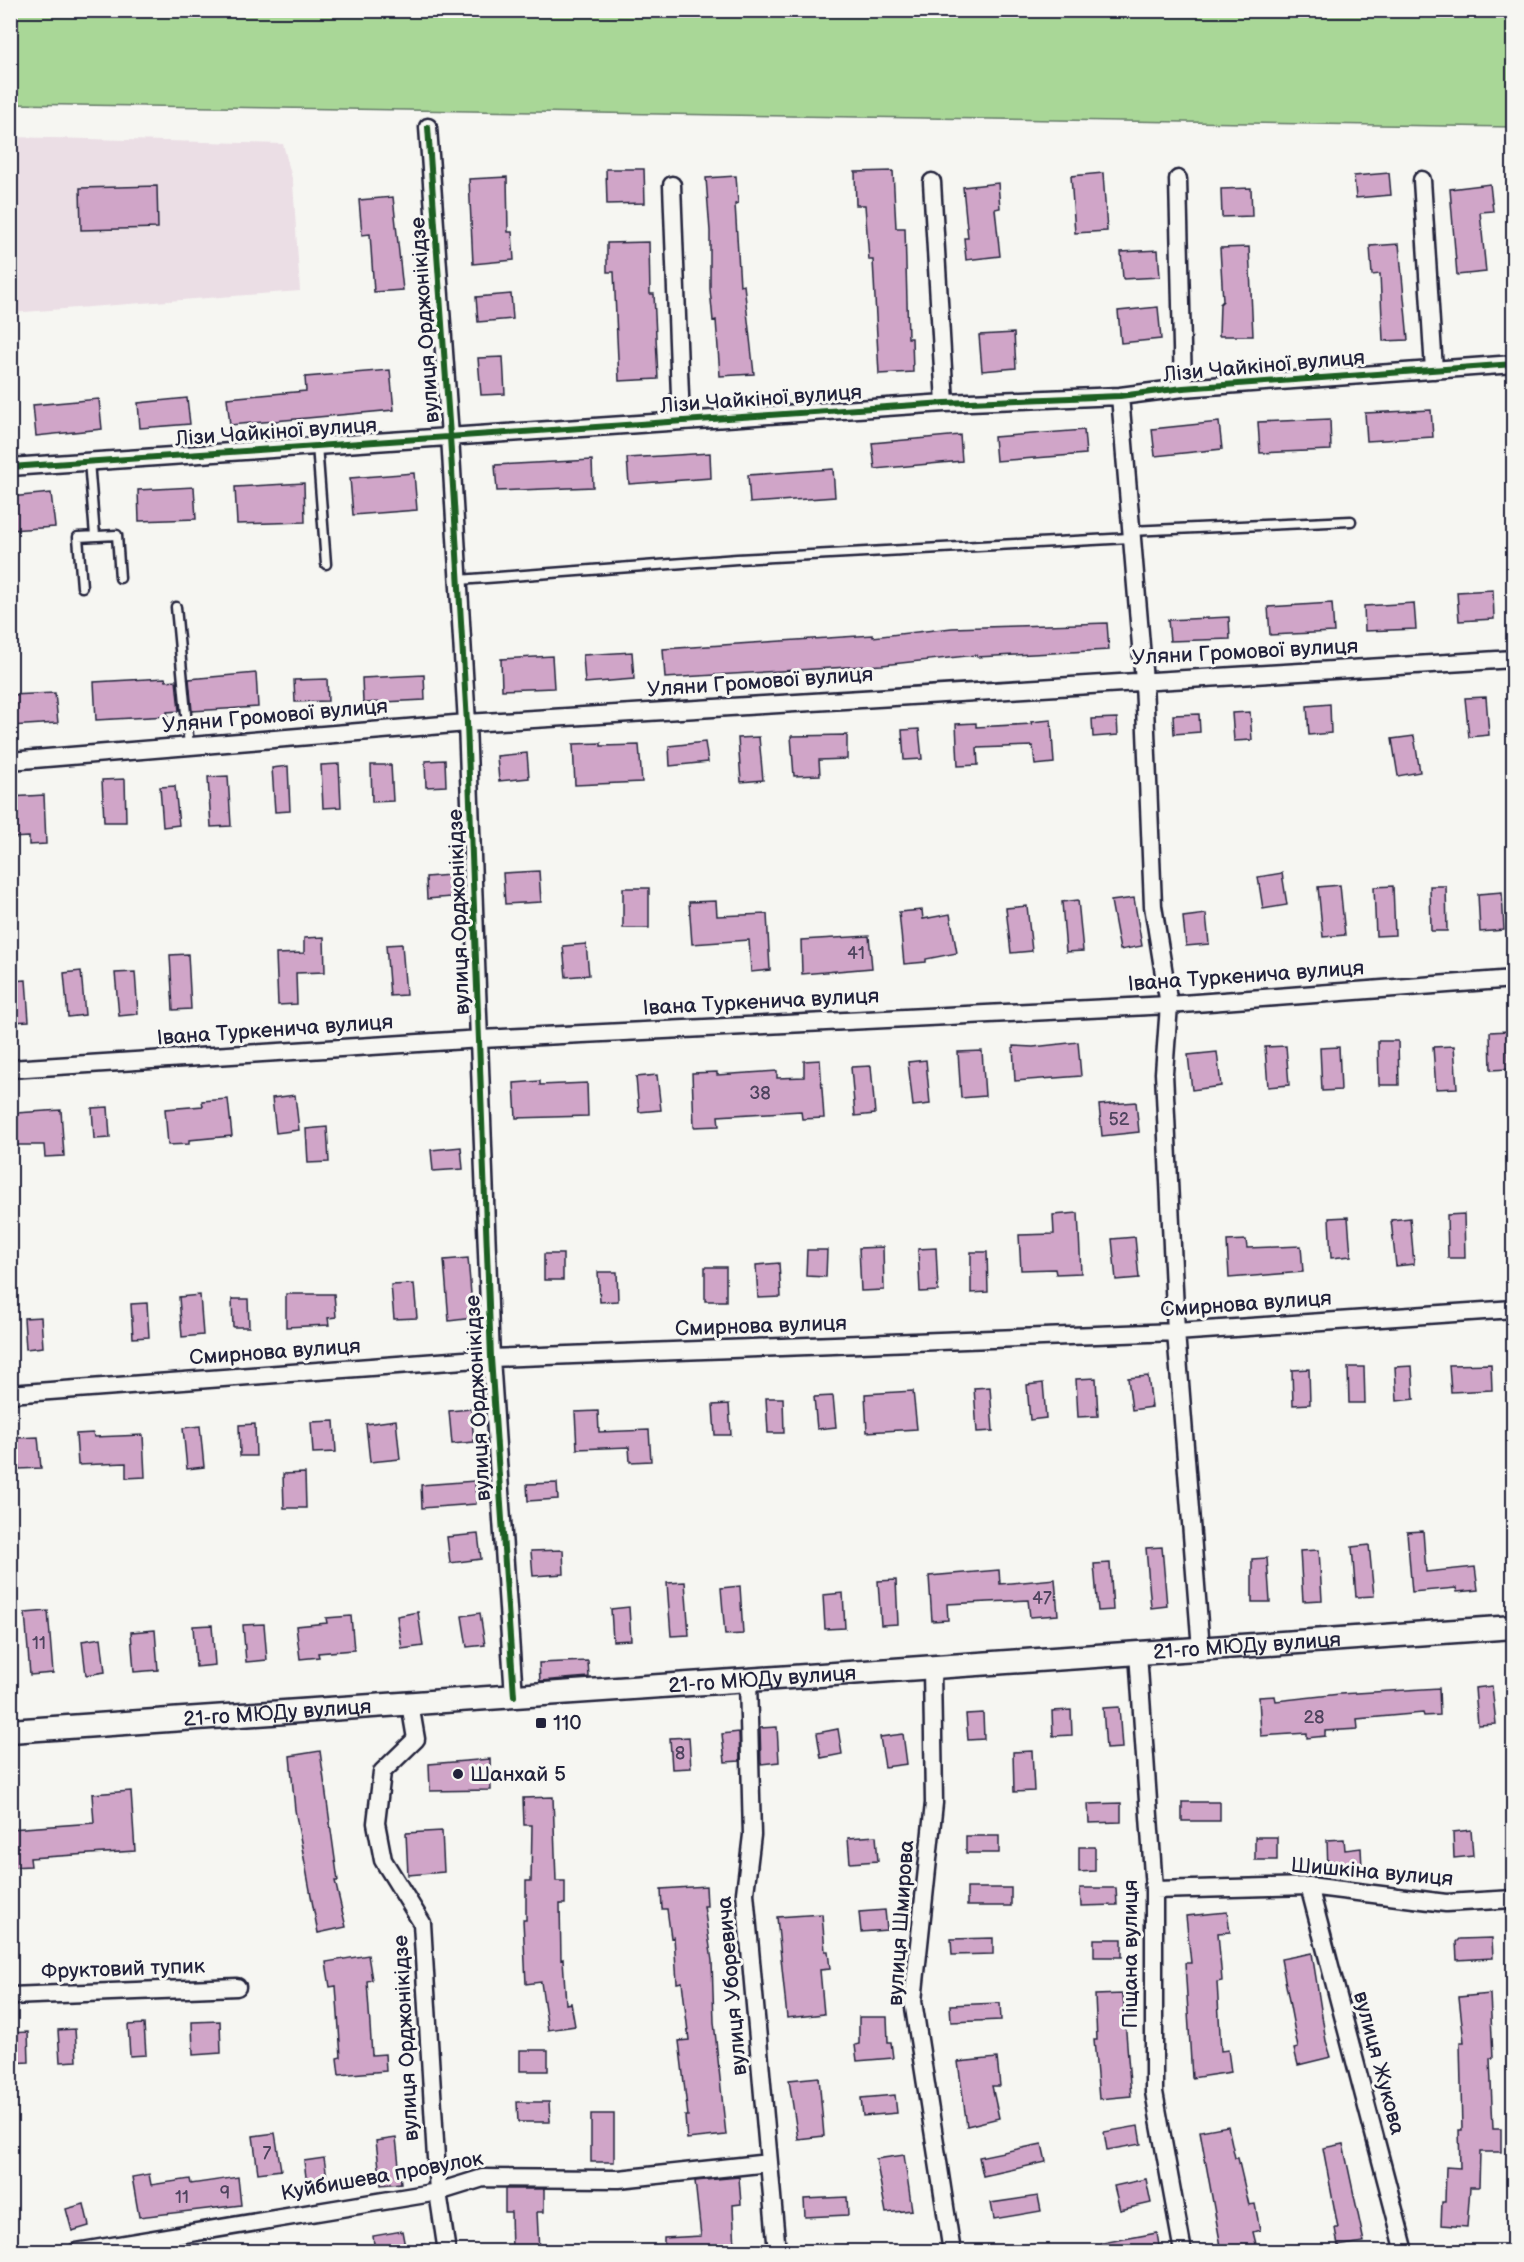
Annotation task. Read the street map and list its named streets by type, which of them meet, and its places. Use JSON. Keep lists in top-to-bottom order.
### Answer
{
  "streets": {
    "street": [
      "вулиця Орджонікідзе",
      "Лізи Чайкіної вулиця",
      "Уляни Громової вулиця",
      "Івана Туркенича вулиця",
      "Смирнова вулиця",
      "21-го МЮДу вулиця",
      "Шишкіна вулиця",
      "вулиця Шмирова",
      "Піщана вулиця",
      "Фруктовий тупик",
      "вулиця Уборевича",
      "вулиця Жукова",
      "Куйбишева провулок"
    ]
  },
  "crossings": [
    ["вулиця Орджонікідзе", "Лізи Чайкіної вулиця"],
    ["вулиця Орджонікідзе", "Уляни Громової вулиця"],
    ["вулиця Орджонікідзе", "Івана Туркенича вулиця"],
    ["вулиця Орджонікідзе", "Смирнова вулиця"],
    ["вулиця Орджонікідзе", "21-го МЮДу вулиця"],
    ["вулиця Орджонікідзе", "Куйбишева провулок"],
    ["21-го МЮДу вулиця", "вулиця Шмирова"],
    ["21-го МЮДу вулиця", "Піщана вулиця"],
    ["21-го МЮДу вулиця", "вулиця Уборевича"],
    ["Шишкіна вулиця", "Піщана вулиця"],
    ["Шишкіна вулиця", "вулиця Жукова"],
    ["вулиця Уборевича", "Куйбишева провулок"]
  ],
  "places": {
    "transit": ["110"],
    "other": ["Шанхай 5"]
  },
  "house_numbers": [
    "41",
    "38",
    "52",
    "47",
    "11",
    "28",
    "8",
    "7",
    "9",
    "11"
  ]
}
